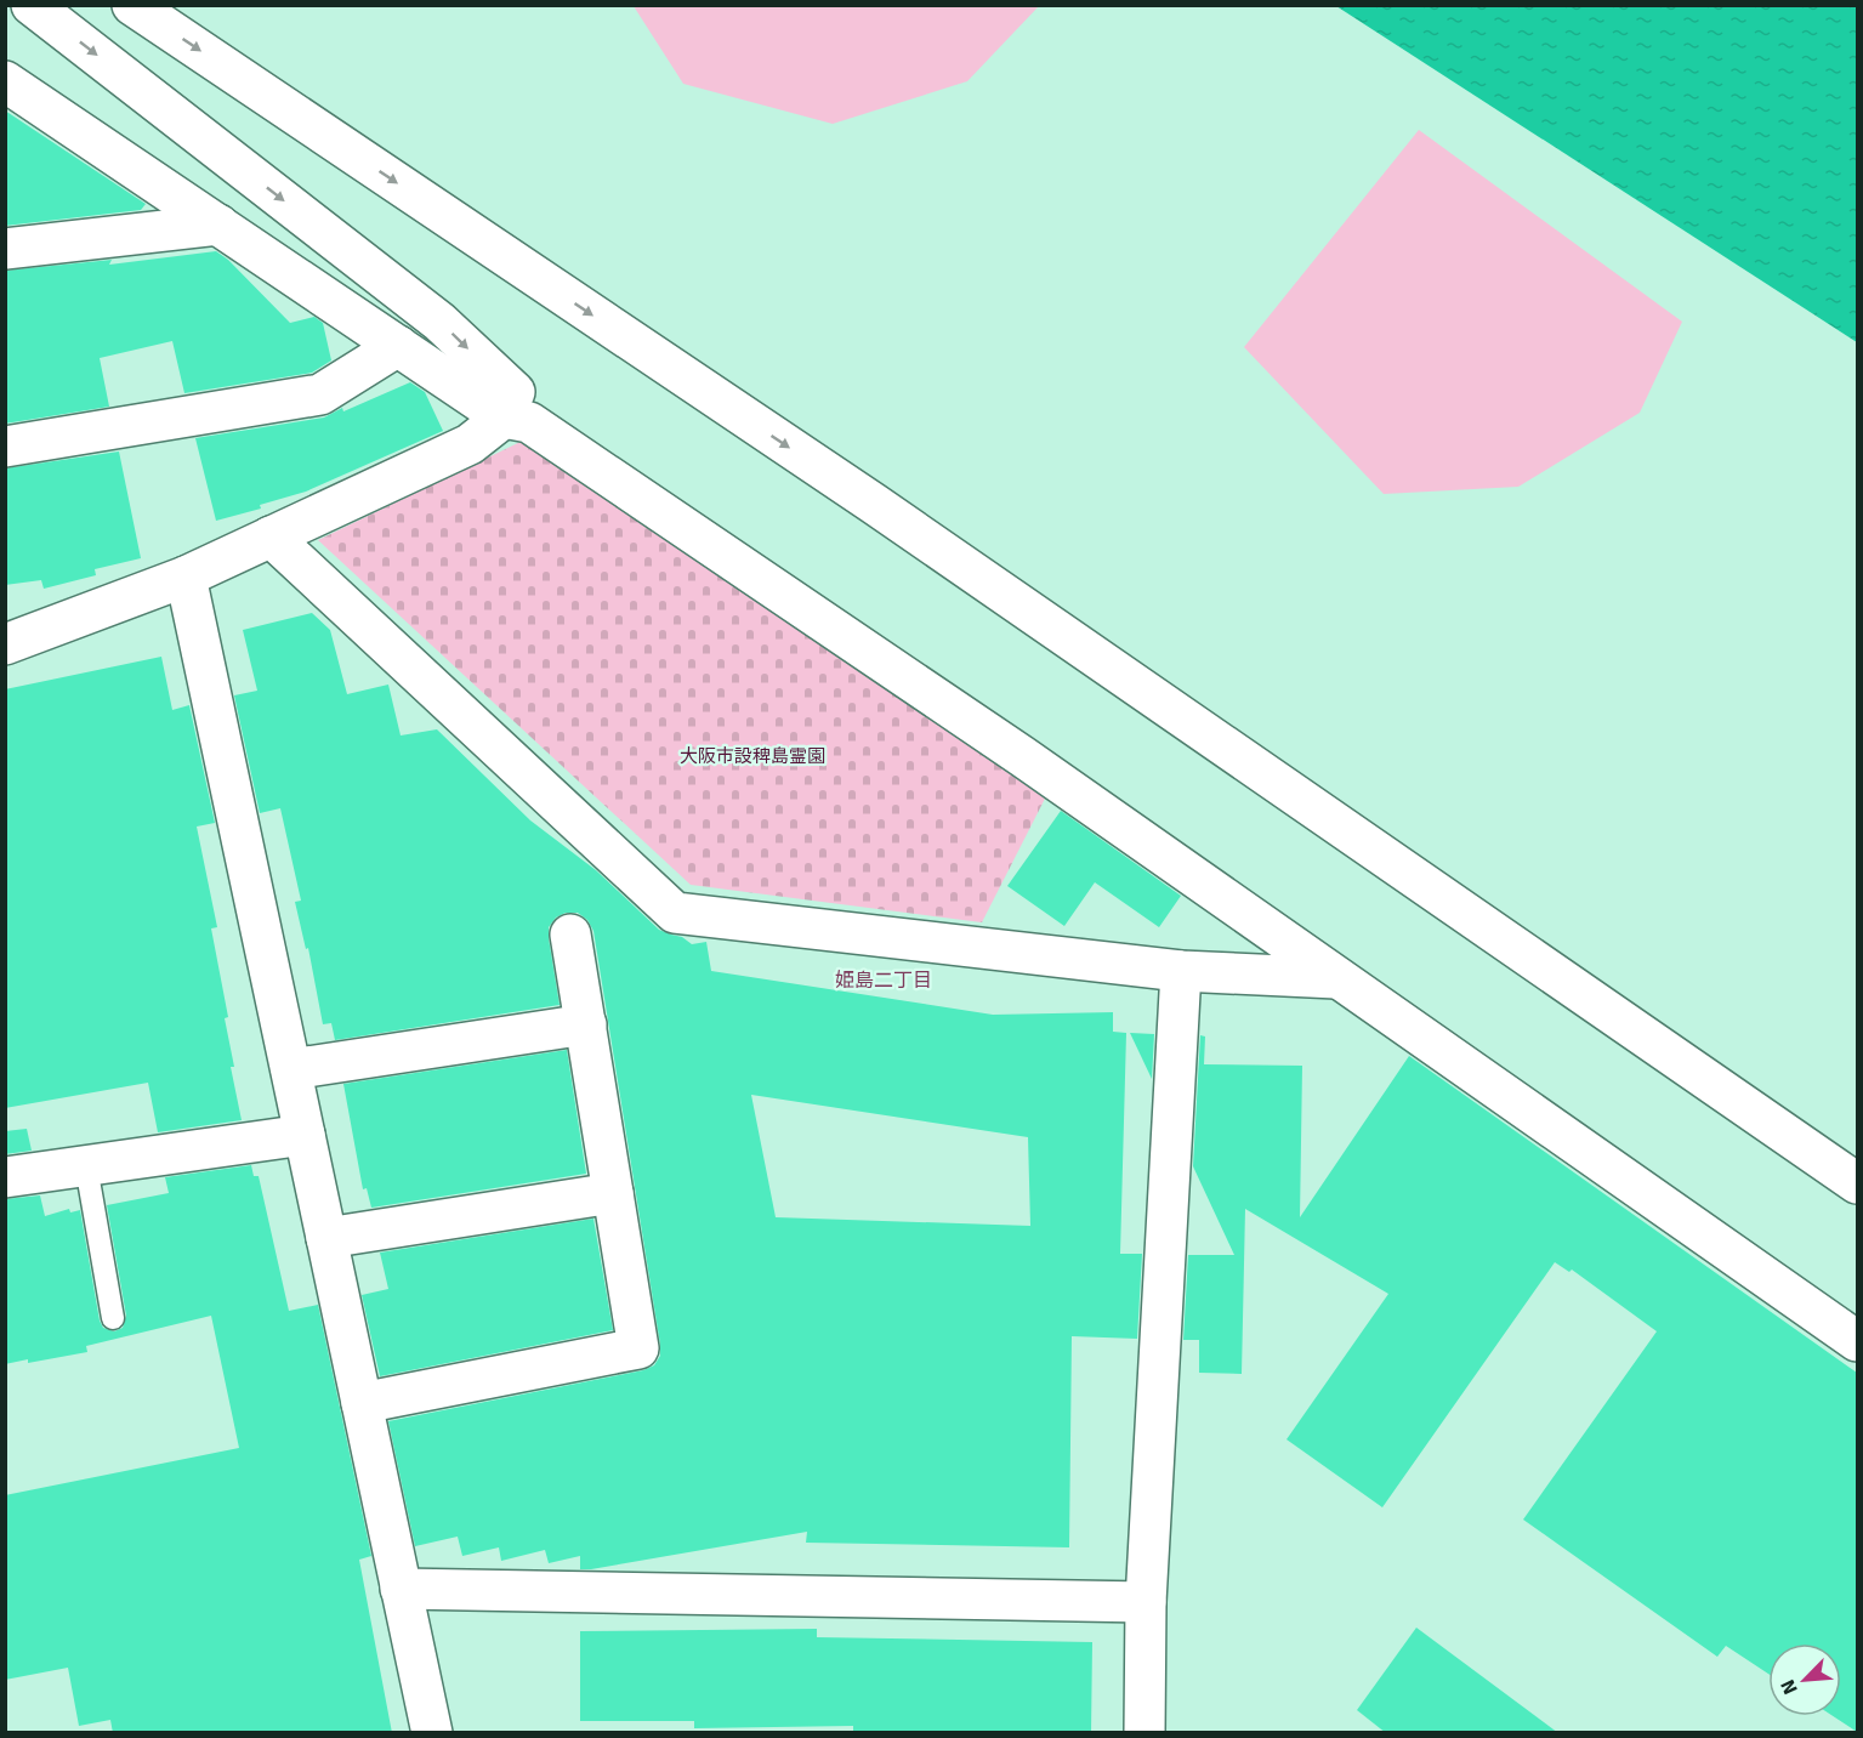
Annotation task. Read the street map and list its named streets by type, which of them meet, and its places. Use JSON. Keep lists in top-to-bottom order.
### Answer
{
  "districts": ["姫島二丁目"],
  "parks": ["大阪市設稗島霊園"],
  "north": "bottom left"
}
